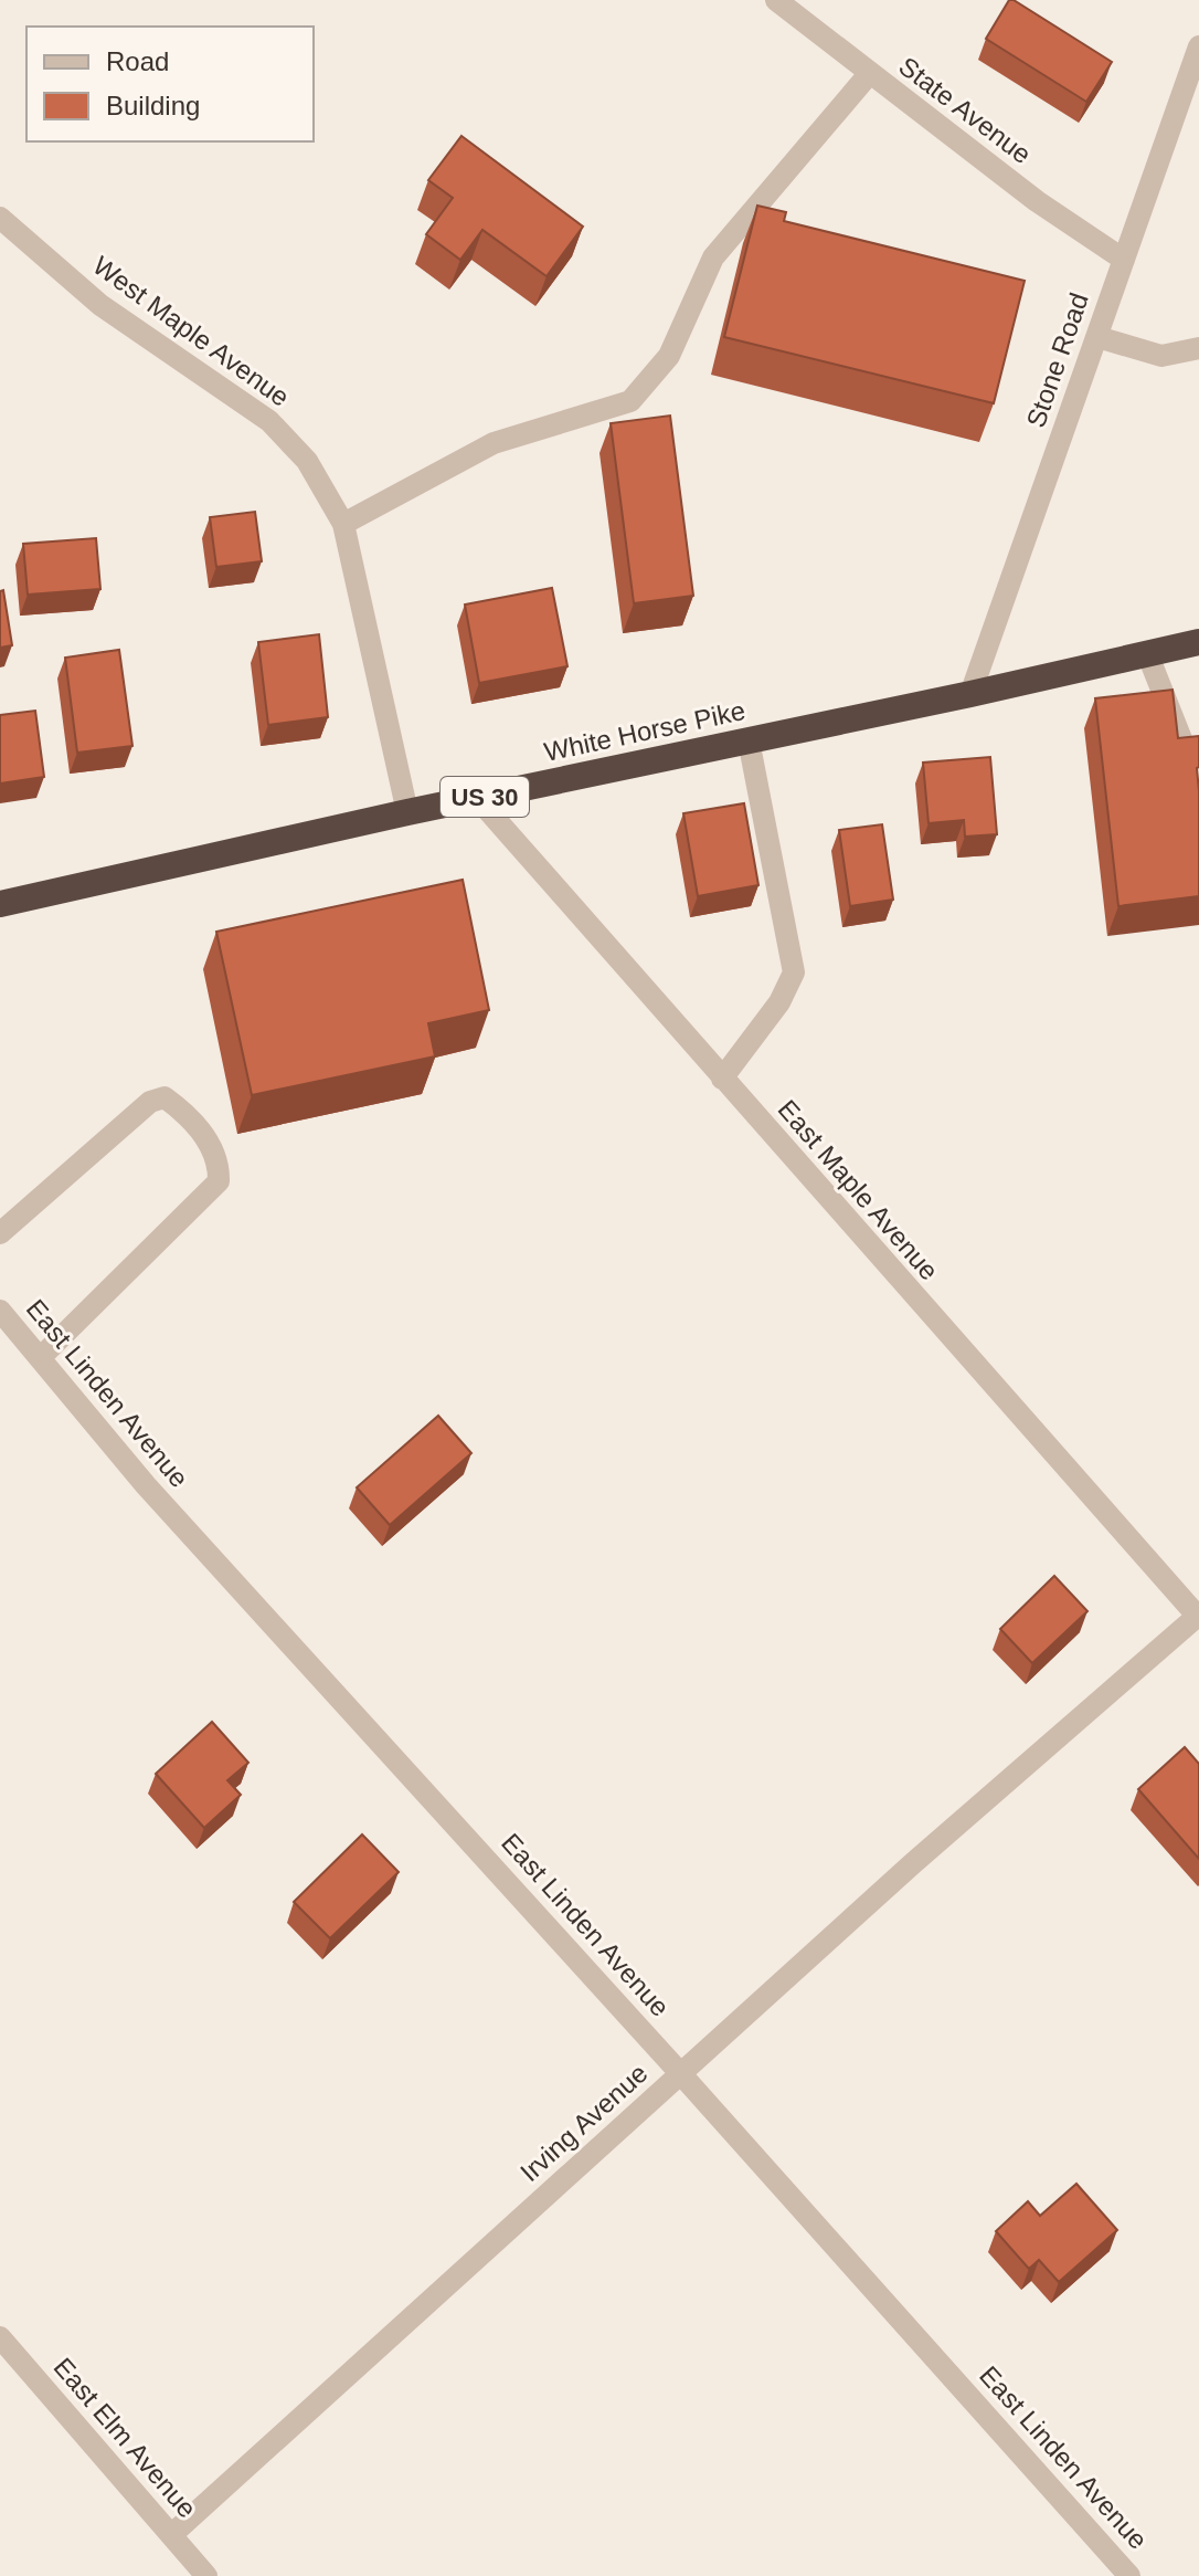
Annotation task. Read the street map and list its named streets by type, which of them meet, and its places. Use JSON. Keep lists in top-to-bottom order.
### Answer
{
  "streets": {
    "highway": ["White Horse Pike", "US 30"],
    "street": [
      "State Avenue",
      "West Maple Avenue",
      "Stone Road",
      "East Maple Avenue",
      "East Linden Avenue",
      "Irving Avenue",
      "East Elm Avenue"
    ]
  },
  "crossings": [
    ["State Avenue", "Stone Road"],
    ["West Maple Avenue", "White Horse Pike"],
    ["Stone Road", "White Horse Pike"],
    ["White Horse Pike", "East Maple Avenue"],
    ["East Maple Avenue", "Irving Avenue"],
    ["East Linden Avenue", "Irving Avenue"],
    ["Irving Avenue", "East Elm Avenue"]
  ],
  "legend": ["Road", "Building"]
}
